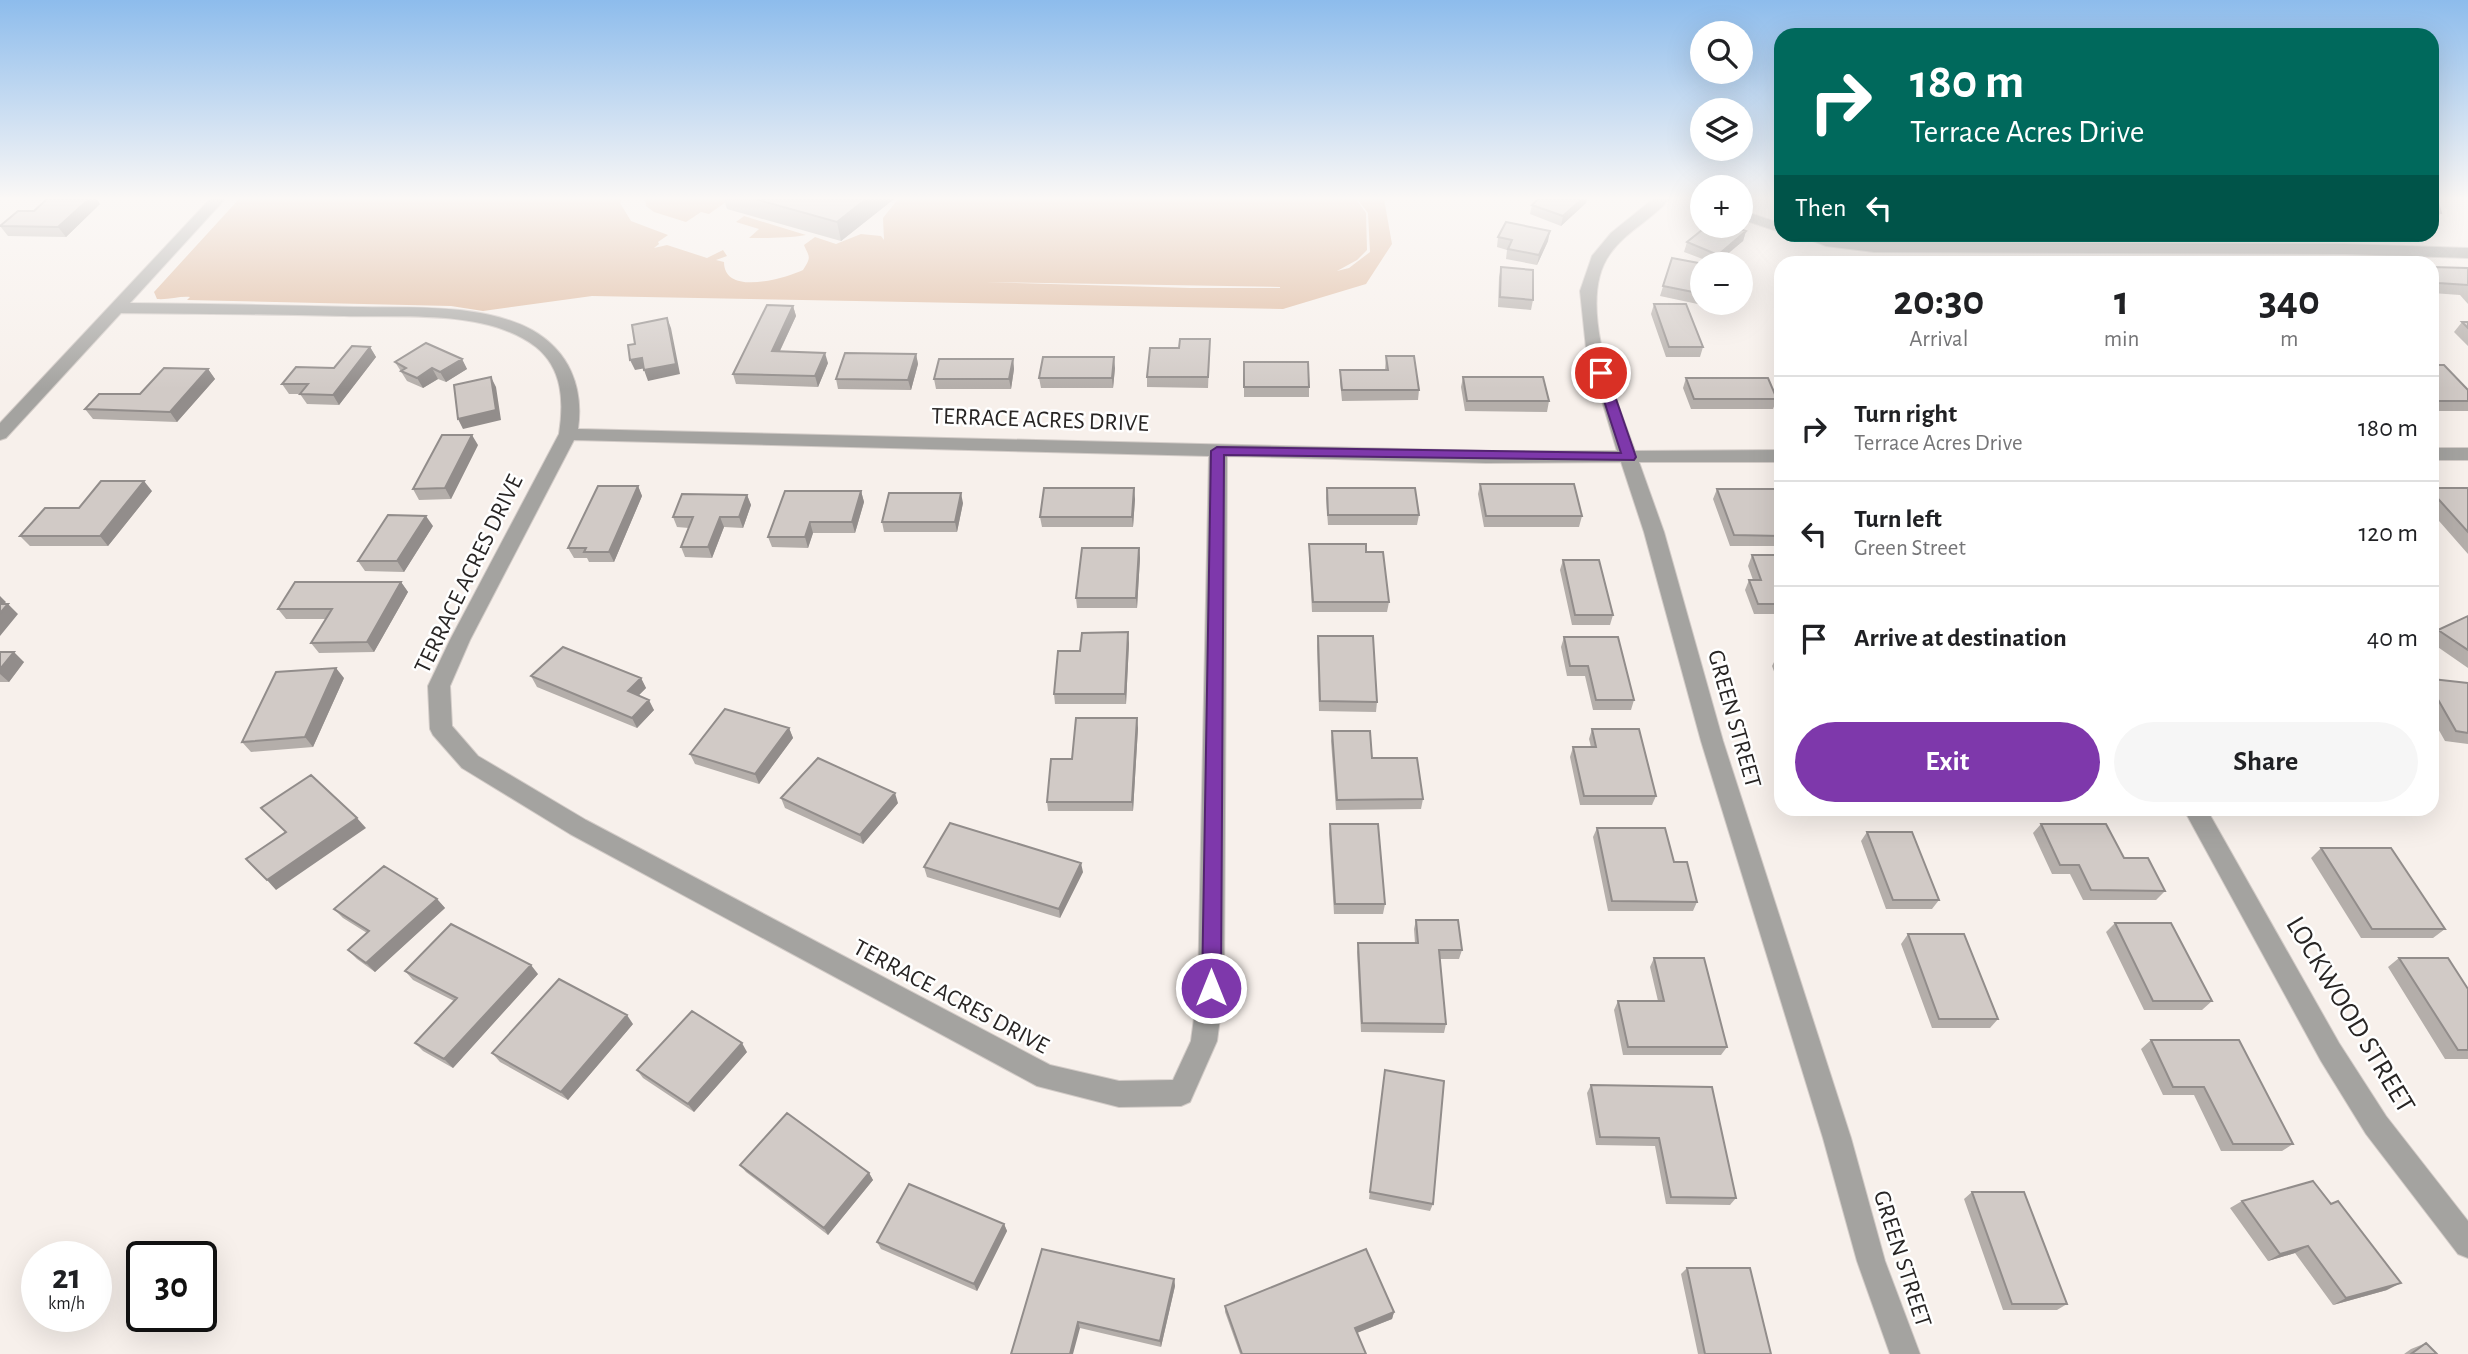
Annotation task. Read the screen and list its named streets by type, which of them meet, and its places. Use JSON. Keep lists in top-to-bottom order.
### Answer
{
  "streets": {
    "street": ["TERRACE ACRES DRIVE", "GREEN STREET", "LOCKWOOD STREET"]
  },
  "crossings": [
    ["TERRACE ACRES DRIVE", "GREEN STREET"]
  ],
  "page": {
    "map_buttons": ["+", "−"],
    "turn": ["180 m", "Terrace Acres Drive"],
    "then": "Then",
    "eta": [
      "20:30",
      "Arrival",
      "1",
      "min",
      "340",
      "m"
    ],
    "list": [
      {
        "name": "Turn right",
        "note": "Terrace Acres Drive",
        "value": "180 m"
      },
      {
        "name": "Turn left",
        "note": "Green Street",
        "value": "120 m"
      },
      {
        "name": "Arrive at destination",
        "value": "40 m"
      }
    ],
    "buttons": ["Exit", "Share"],
    "speed": "21 km/h",
    "limit": "30"
  }
}
